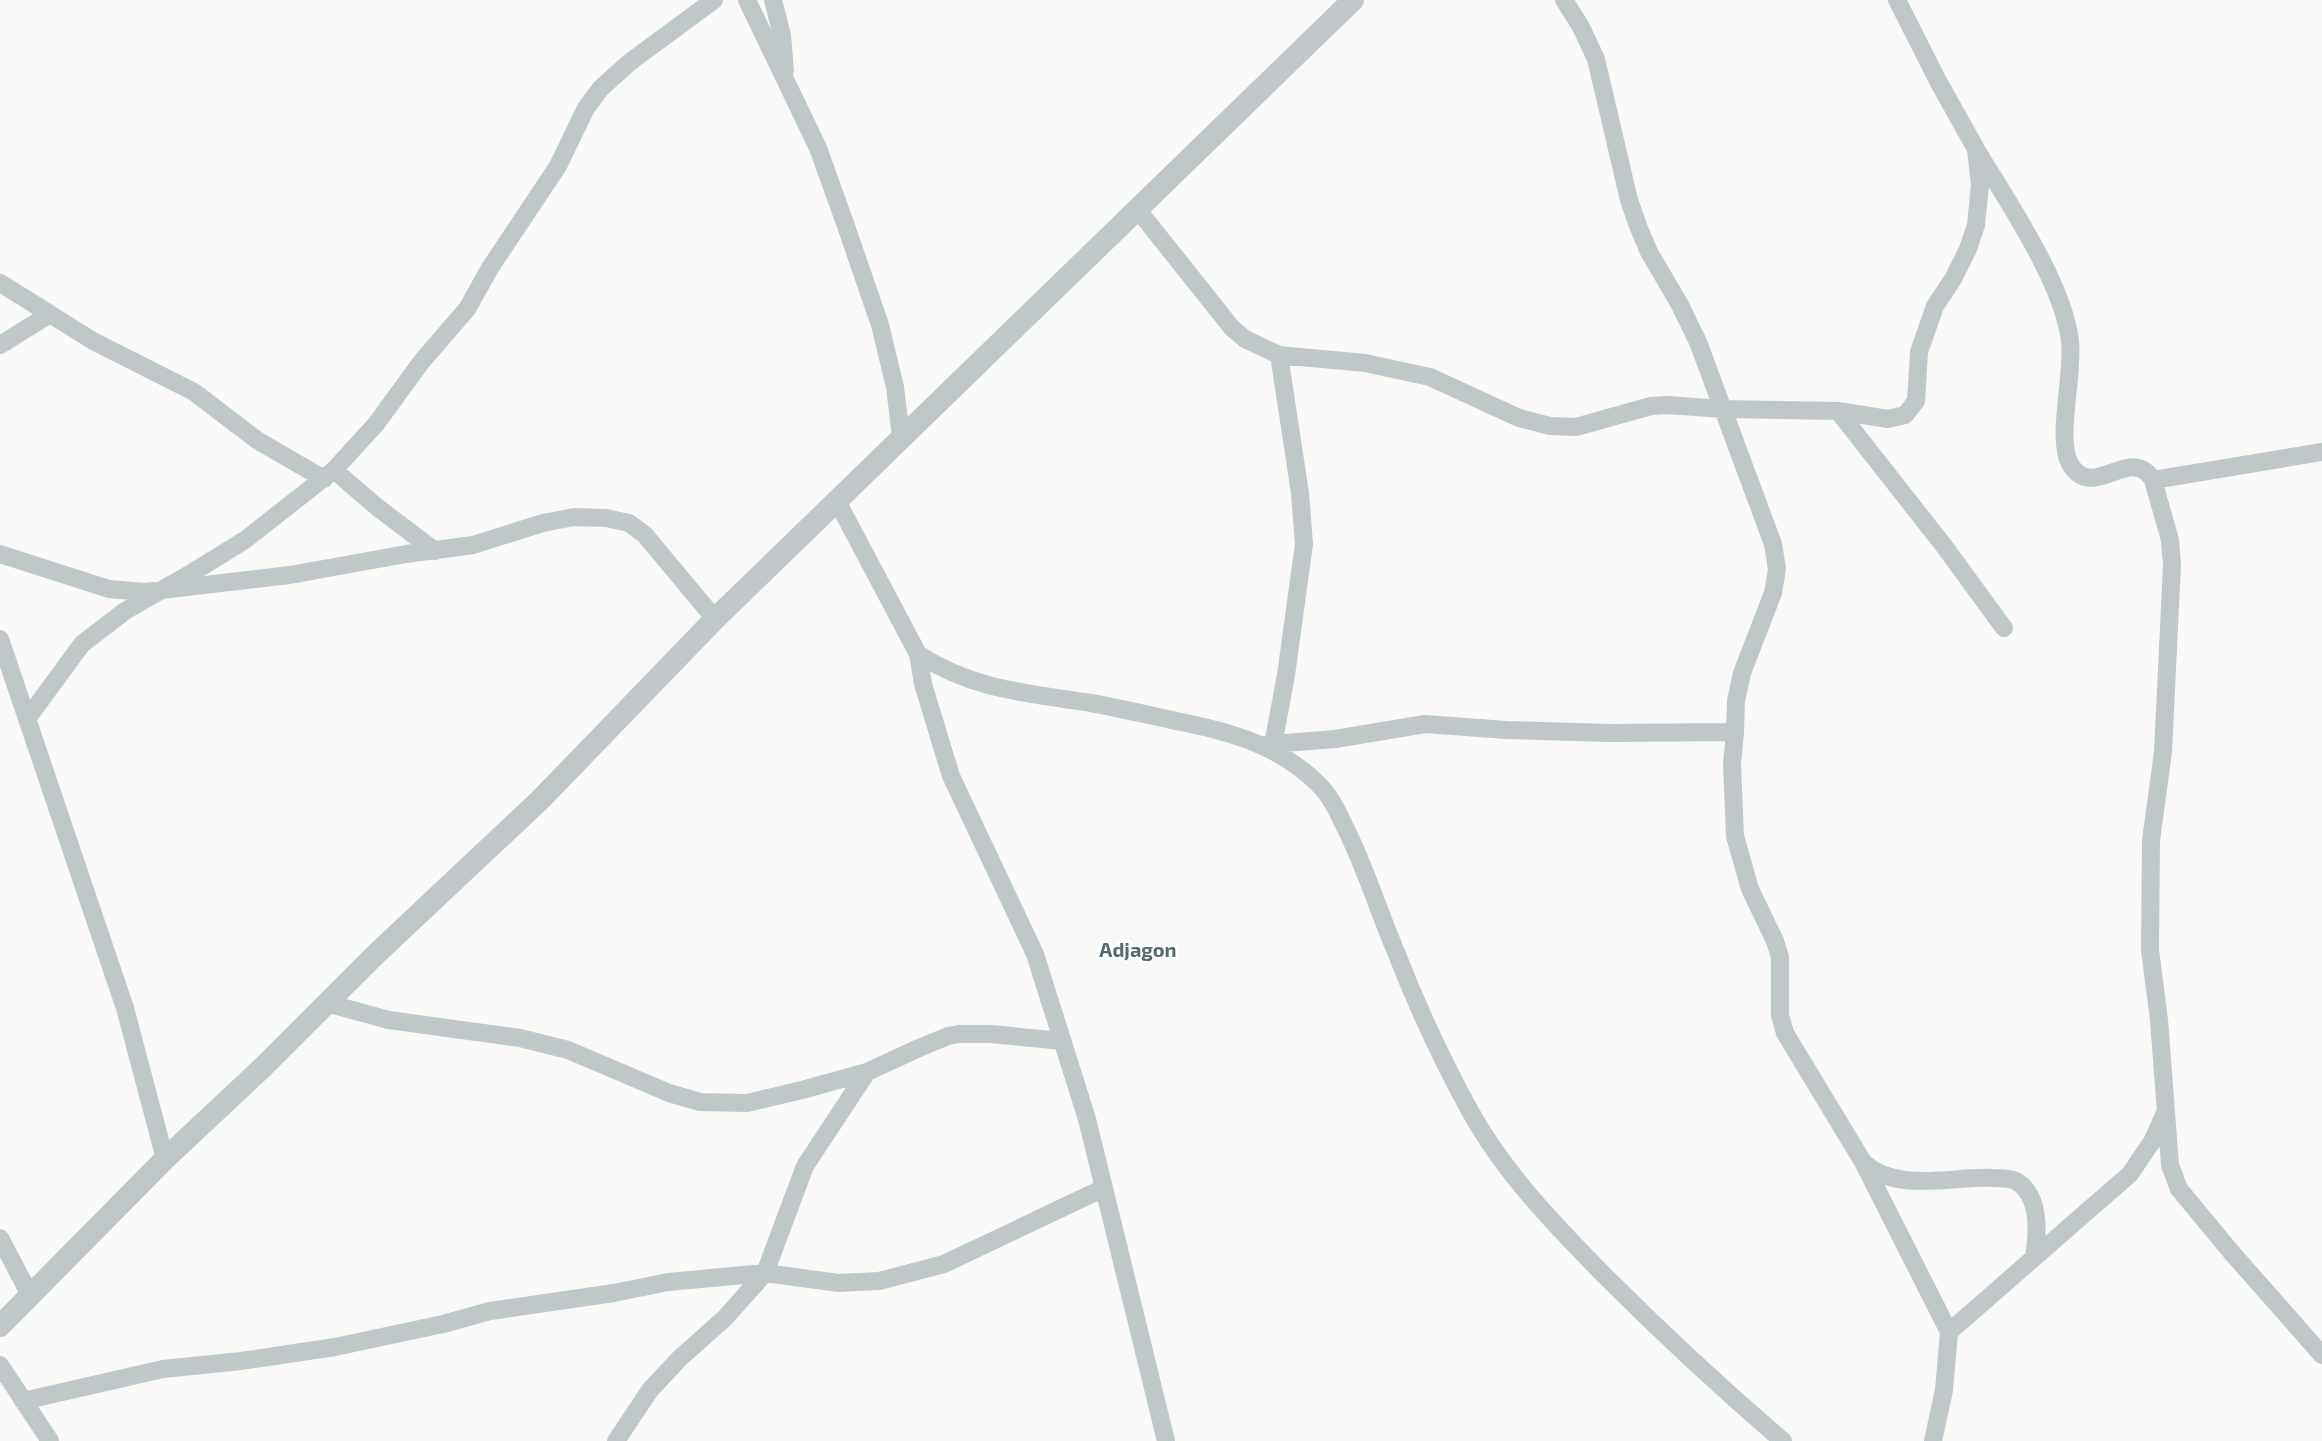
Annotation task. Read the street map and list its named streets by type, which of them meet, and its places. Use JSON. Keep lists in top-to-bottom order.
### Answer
{
  "districts": ["Adjagon"]
}
